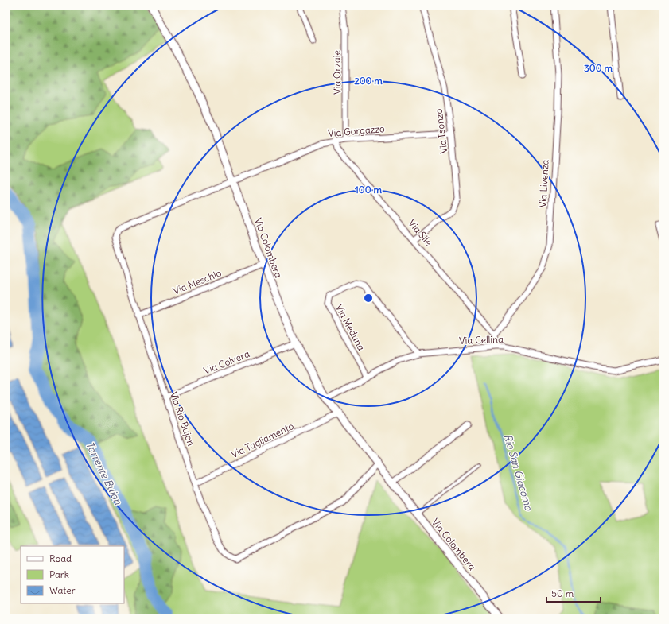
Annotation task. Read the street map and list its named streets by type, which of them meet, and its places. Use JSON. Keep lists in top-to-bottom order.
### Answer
{
  "streets": {
    "street": [
      "Via Orzaie",
      "Via Gorgazzo",
      "Via Isonzo",
      "Via Livenza",
      "Via Sile",
      "Via Colombera",
      "Via Meschio",
      "Via Meduna",
      "Via Cellina",
      "Via Colvera",
      "Via Rio Bujon",
      "Via Tagliamento"
    ]
  },
  "crossings": [
    ["Via Orzaie", "Via Gorgazzo"],
    ["Via Gorgazzo", "Via Isonzo"],
    ["Via Gorgazzo", "Via Sile"],
    ["Via Gorgazzo", "Via Colombera"],
    ["Via Gorgazzo", "Via Rio Bujon"],
    ["Via Isonzo", "Via Sile"],
    ["Via Livenza", "Via Sile"],
    ["Via Colombera", "Via Meschio"],
    ["Via Colombera", "Via Cellina"],
    ["Via Colombera", "Via Colvera"],
    ["Via Colombera", "Via Rio Bujon"],
    ["Via Colombera", "Via Tagliamento"],
    ["Via Meschio", "Via Rio Bujon"],
    ["Via Meduna", "Via Cellina"],
    ["Via Colvera", "Via Rio Bujon"],
    ["Via Rio Bujon", "Via Tagliamento"]
  ],
  "water": ["Rio San Giacomo", "Torrente Buion"],
  "legend": ["Road", "Park", "Water"],
  "scale_bar": "50 m",
  "rings": ["300 m", "200 m", "100 m"]
}
